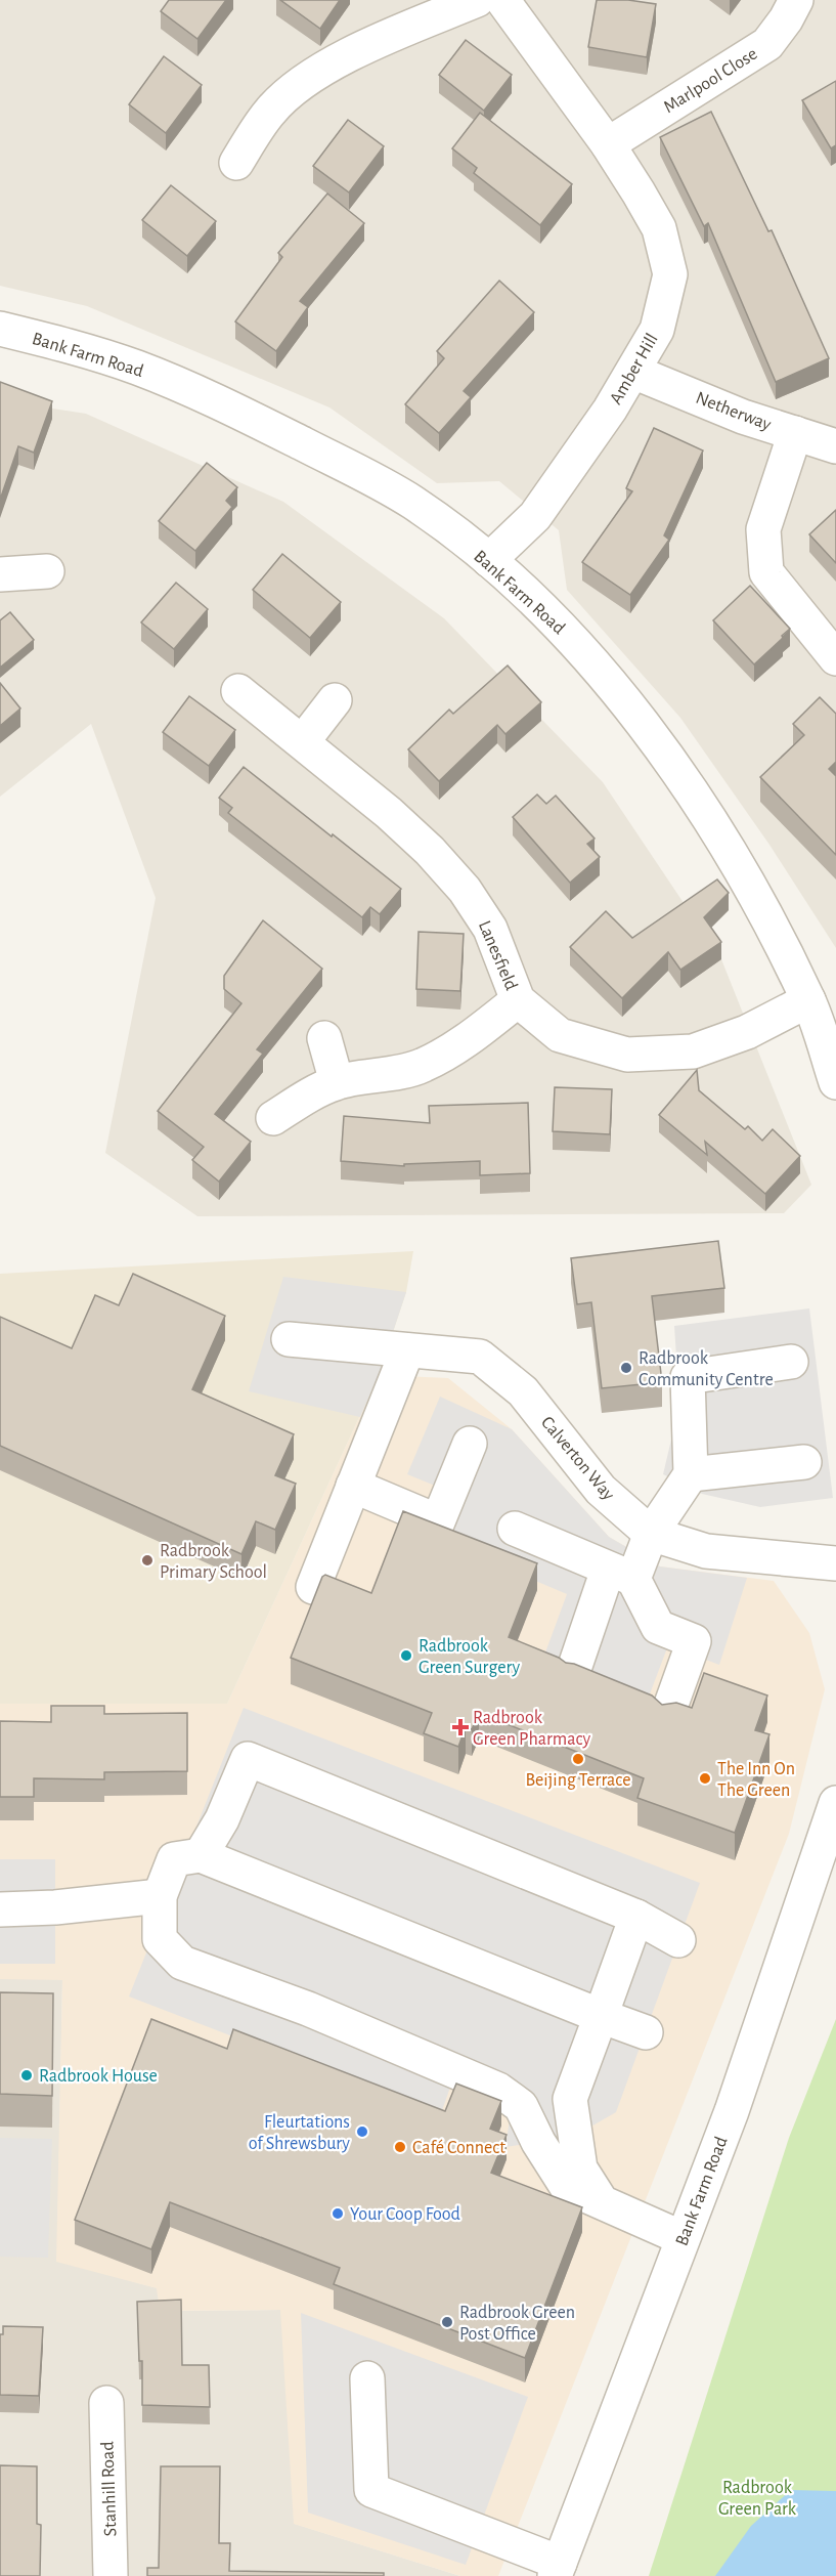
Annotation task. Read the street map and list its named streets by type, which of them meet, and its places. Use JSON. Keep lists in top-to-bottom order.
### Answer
{
  "streets": {
    "street": [
      "Marlpool Close",
      "Bank Farm Road",
      "Amber Hill",
      "Netherway",
      "Lanesfield",
      "Calverton Way",
      "Stanhill Road"
    ]
  },
  "crossings": [
    ["Marlpool Close", "Amber Hill"],
    ["Bank Farm Road", "Amber Hill"],
    ["Bank Farm Road", "Lanesfield"],
    ["Amber Hill", "Netherway"]
  ],
  "parks": ["Radbrook Green Park"],
  "places": {
    "other": [
      "Radbrook Community Centre",
      "Radbrook Primary School",
      "Radbrook Green Surgery",
      "Beijing Terrace",
      "The Inn On The Green",
      "Radbrook House",
      "Fleurtations of Shrewsbury",
      "Café Connect",
      "Your Coop Food",
      "Radbrook Green Post Office"
    ],
    "health": ["Radbrook Green Pharmacy"]
  }
}
